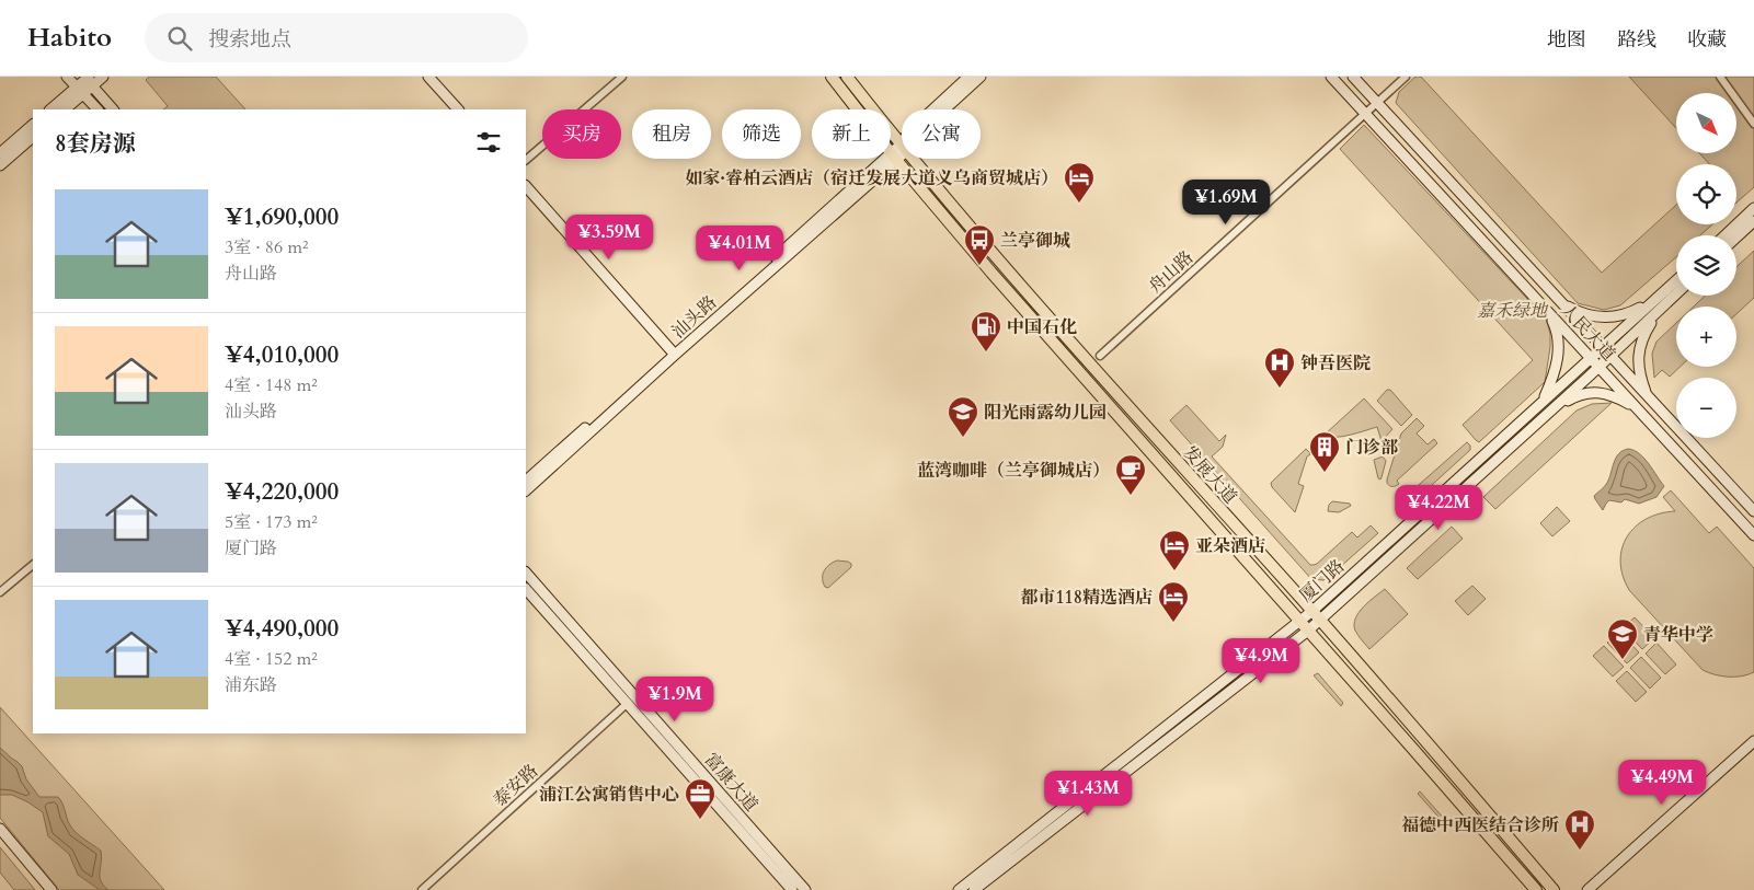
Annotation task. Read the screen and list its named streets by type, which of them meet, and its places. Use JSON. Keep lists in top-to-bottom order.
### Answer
{
  "streets": {
    "main road": ["发展大道"],
    "street": [
      "舟山路",
      "汕头路",
      "人民大道",
      "厦门路",
      "富康大道",
      "泰安路"
    ]
  },
  "crossings": [
    ["舟山路", "人民大道"],
    ["汕头路", "发展大道"],
    ["人民大道", "厦门路"],
    ["发展大道", "厦门路"],
    ["富康大道", "泰安路"]
  ],
  "parks": ["嘉禾绿地"],
  "places": {
    "hotel": ["如家·睿柏云酒店（宿迁发展大道义乌商贸城店）", "亚朵酒店", "都市118精选酒店"],
    "bus stop": ["兰亭御城"],
    "fuel station": ["中国石化"],
    "hospital": ["钟吾医院", "福德中西医结合诊所"],
    "school or university": ["阳光雨露幼儿园", "青华中学"],
    "building": ["门诊部"],
    "cafe": ["蓝湾咖啡（兰亭御城店）"],
    "office": ["浦江公寓销售中心"]
  },
  "north": "bottom right",
  "page": {
    "header": "Habito",
    "search": "搜索地点",
    "nav": ["地图", "路线", "收藏"],
    "map_buttons": ["+", "−"],
    "chip": [
      "买房",
      "租房",
      "筛选",
      "新上",
      "公寓"
    ],
    "heading": "8套房源",
    "list": [
      {
        "name": "¥1,690,000",
        "note": "3室 · 86 m² · 舟山路"
      },
      {
        "name": "¥4,010,000",
        "note": "4室 · 148 m² · 汕头路"
      },
      {
        "name": "¥4,220,000",
        "note": "5室 · 173 m² · 厦门路"
      },
      {
        "name": "¥4,490,000",
        "note": "4室 · 152 m² · 浦东路"
      }
    ],
    "price": [
      "¥1.69M",
      "¥3.59M",
      "¥4.01M",
      "¥4.22M",
      "¥4.9M",
      "¥1.9M",
      "¥4.49M",
      "¥1.43M"
    ]
  }
}
